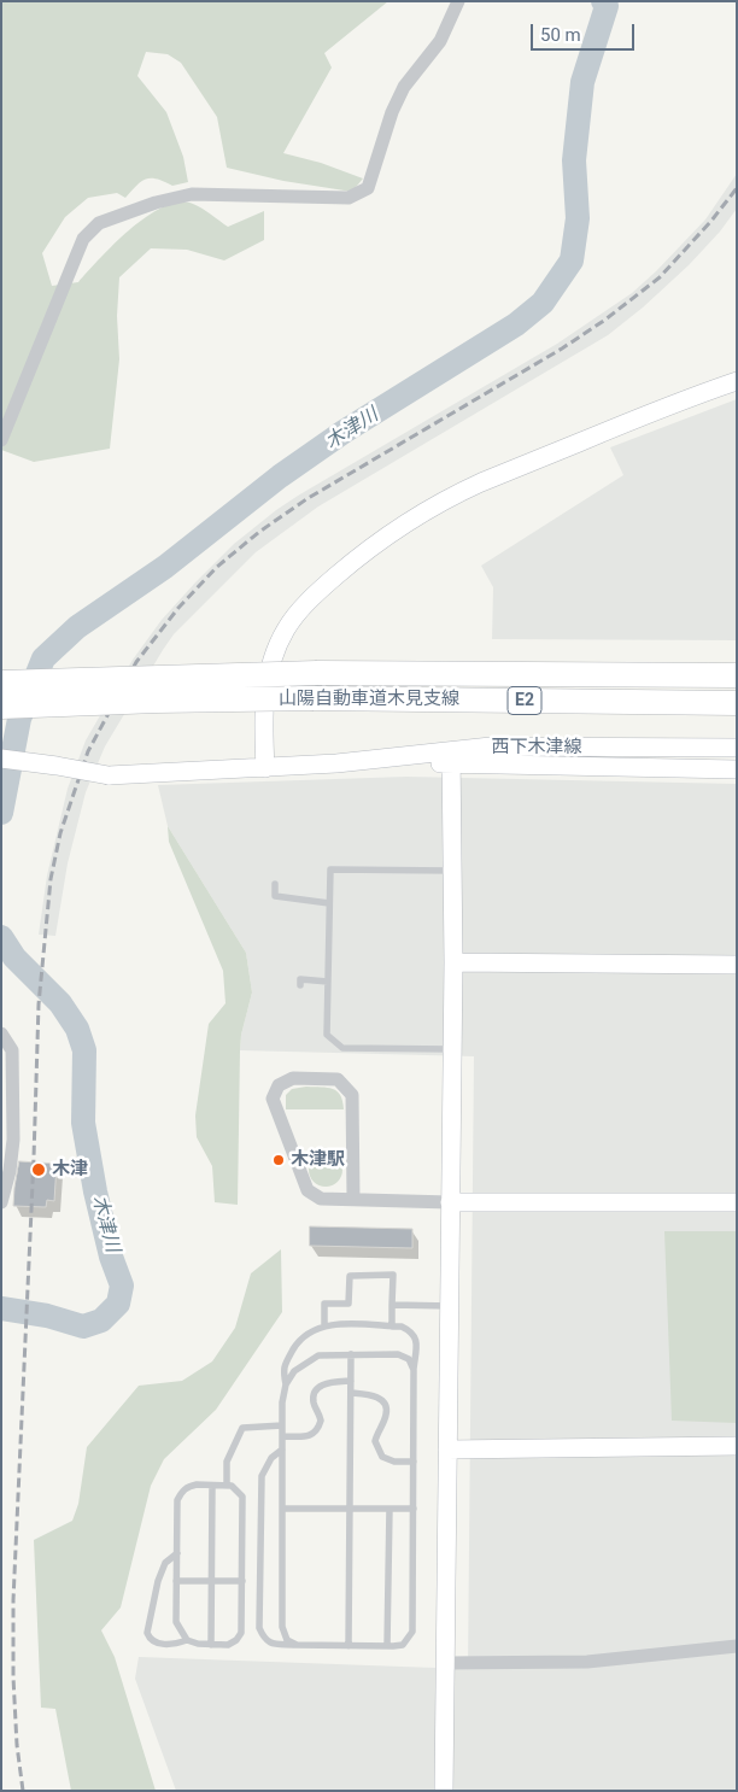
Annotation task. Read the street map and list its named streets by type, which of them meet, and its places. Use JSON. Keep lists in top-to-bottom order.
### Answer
{
  "streets": {
    "highway": ["山陽自動車道木見支線", "E2"],
    "street": ["西下木津線"]
  },
  "water": ["木津川"],
  "places": ["木津駅", "木津"],
  "scale_bar": "50 m"
}
